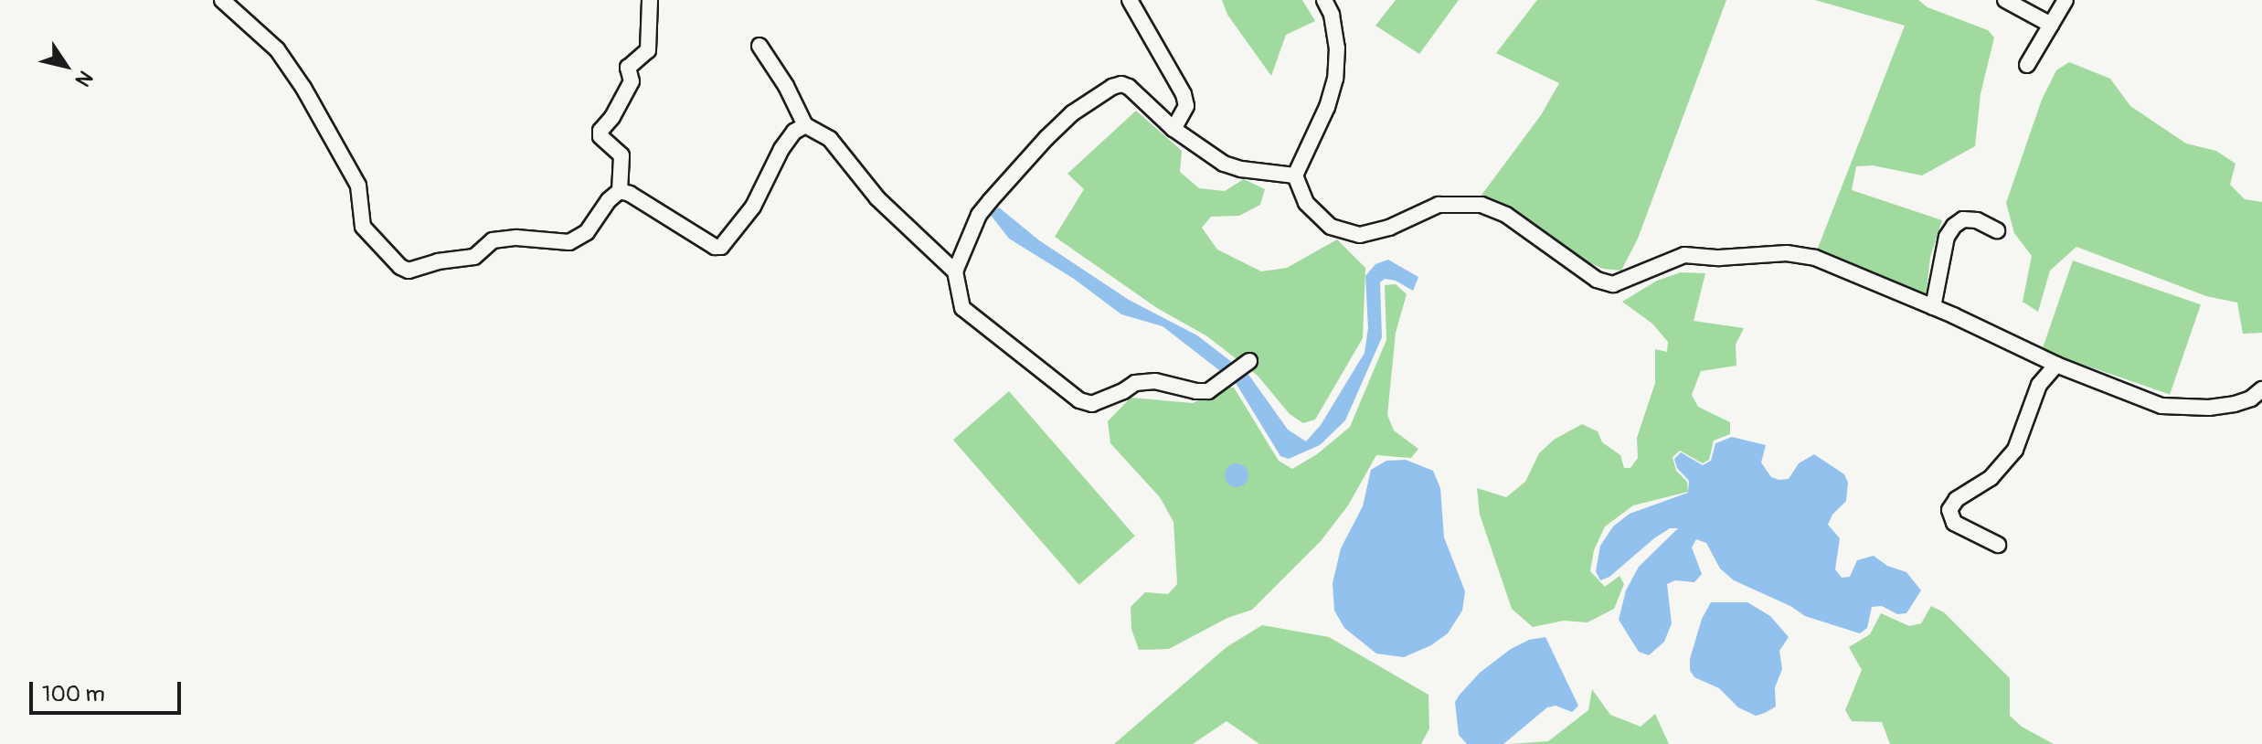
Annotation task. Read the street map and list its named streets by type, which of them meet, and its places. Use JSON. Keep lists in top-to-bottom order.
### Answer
{
  "scale_bar": "100 m",
  "north": "bottom right"
}
